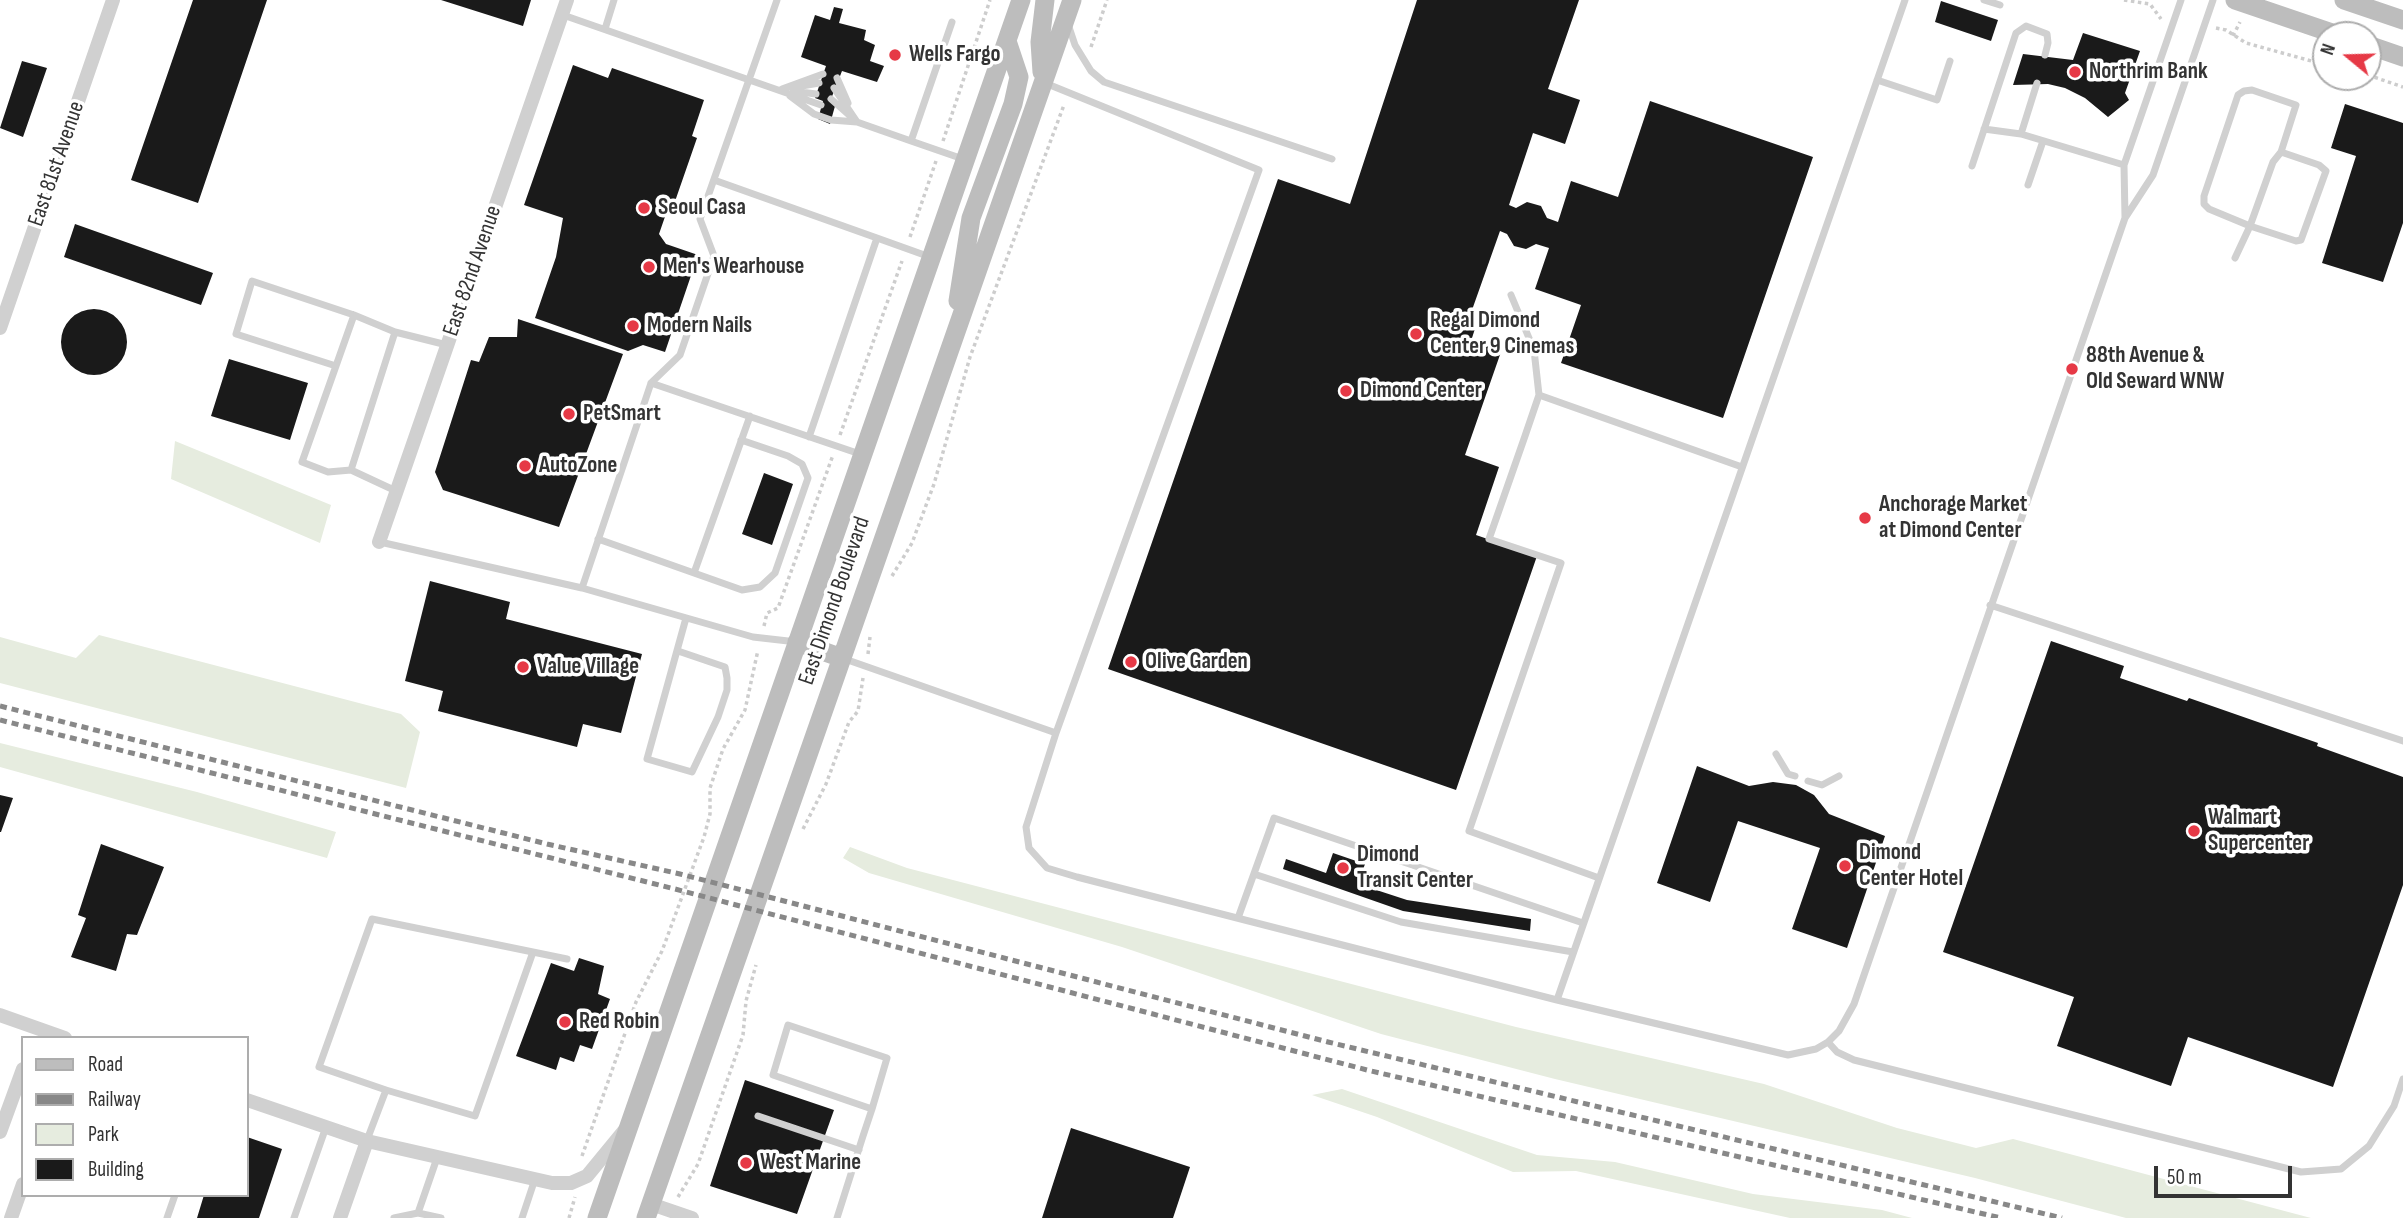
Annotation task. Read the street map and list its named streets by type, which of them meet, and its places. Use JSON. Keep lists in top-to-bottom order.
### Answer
{
  "streets": {
    "main road": ["East Dimond Boulevard"],
    "street": ["East 81st Avenue", "East 82nd Avenue"]
  },
  "places": [
    "Wells Fargo",
    "Northrim Bank",
    "Seoul Casa",
    "Men's Wearhouse",
    "Modern Nails",
    "Regal Dimond Center 9 Cinemas",
    "88th Avenue & Old Seward WNW",
    "Dimond Center",
    "PetSmart",
    "AutoZone",
    "Anchorage Market at Dimond Center",
    "Olive Garden",
    "Value Village",
    "Walmart Supercenter",
    "Dimond Center Hotel",
    "Dimond Transit Center",
    "Red Robin",
    "West Marine"
  ],
  "legend": [
    "Road",
    "Railway",
    "Park",
    "Building"
  ],
  "scale_bar": "50 m",
  "north": "left"
}
